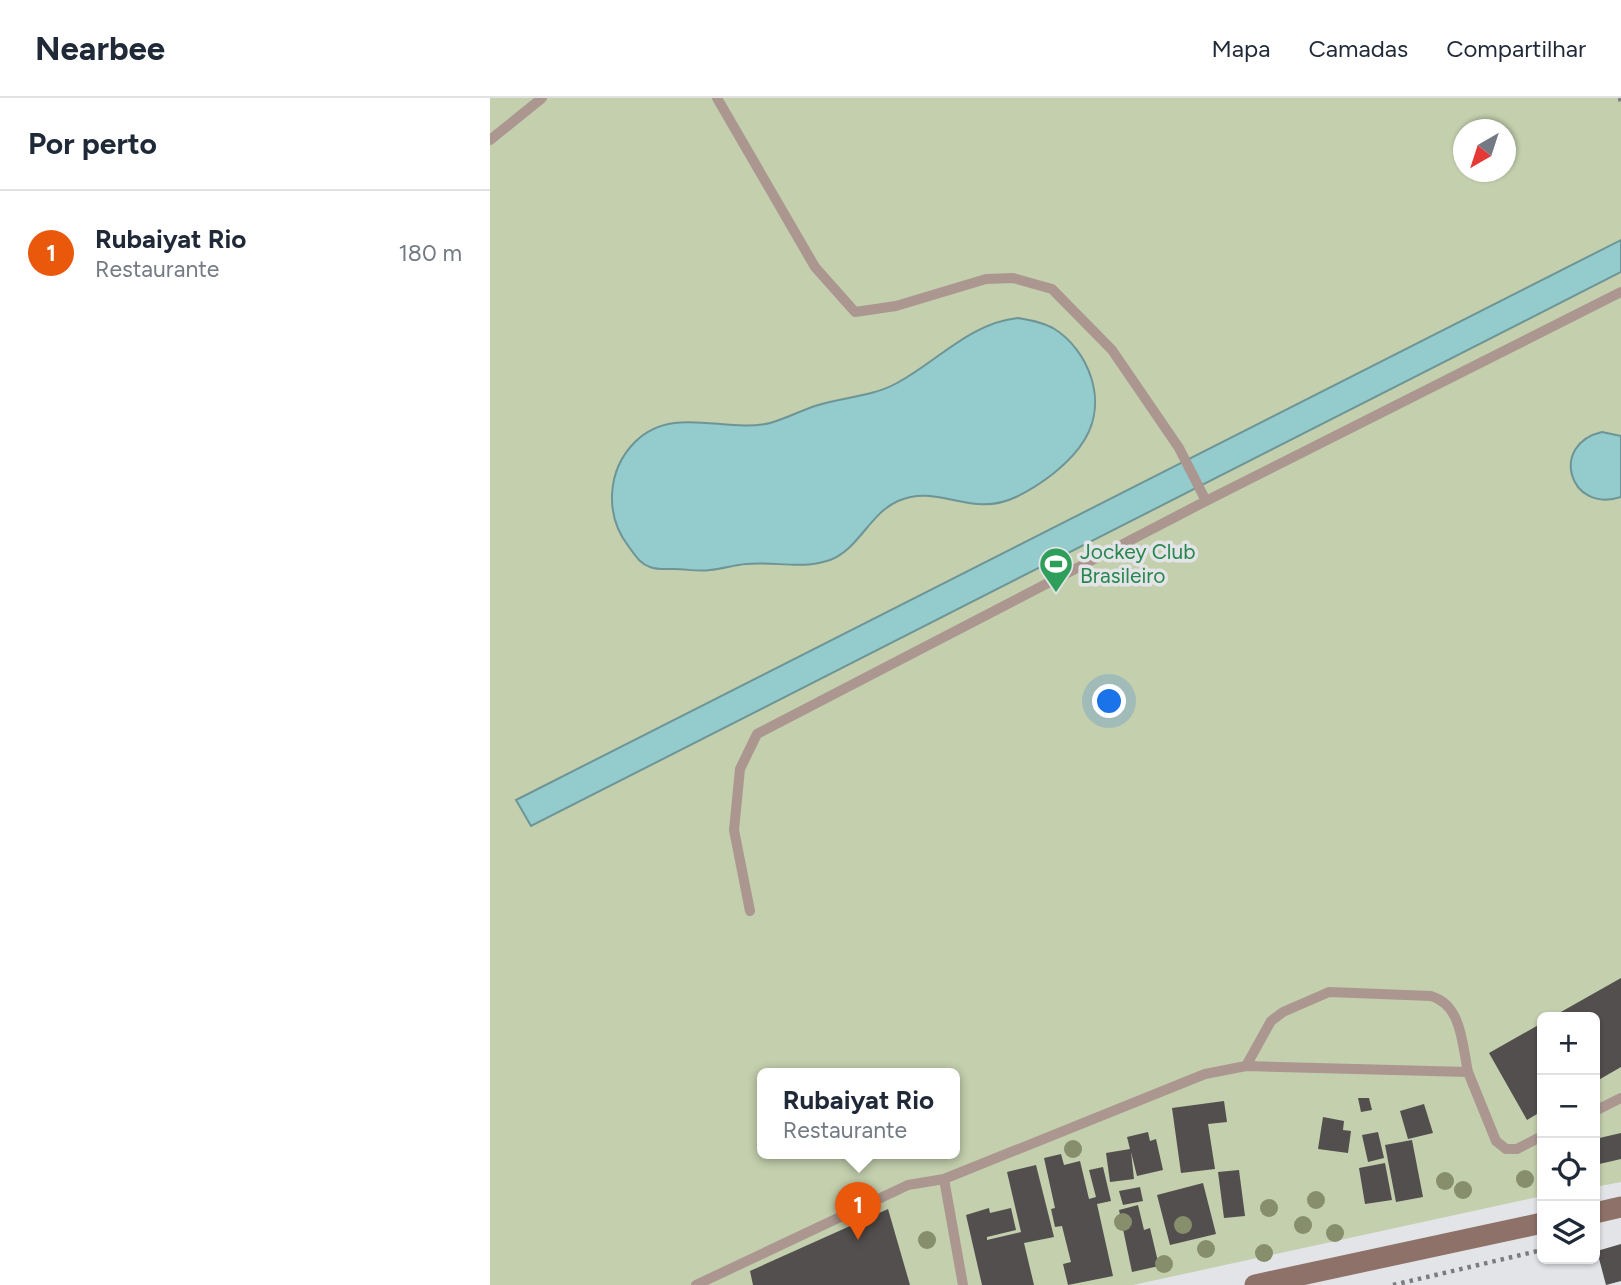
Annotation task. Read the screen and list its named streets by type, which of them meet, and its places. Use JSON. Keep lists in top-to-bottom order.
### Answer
{
  "places": {
    "sports": ["Jockey Club Brasileiro"]
  },
  "north": "bottom left",
  "page": {
    "header": "Nearbee",
    "nav": ["Mapa", "Camadas", "Compartilhar"],
    "heading": "Por perto",
    "list": [
      {
        "mark": "1",
        "name": "Rubaiyat Rio",
        "note": "Restaurante",
        "value": "180 m"
      }
    ],
    "map_buttons": ["+", "−"],
    "popup": ["Rubaiyat Rio", "Restaurante"],
    "pins": "1"
  }
}
